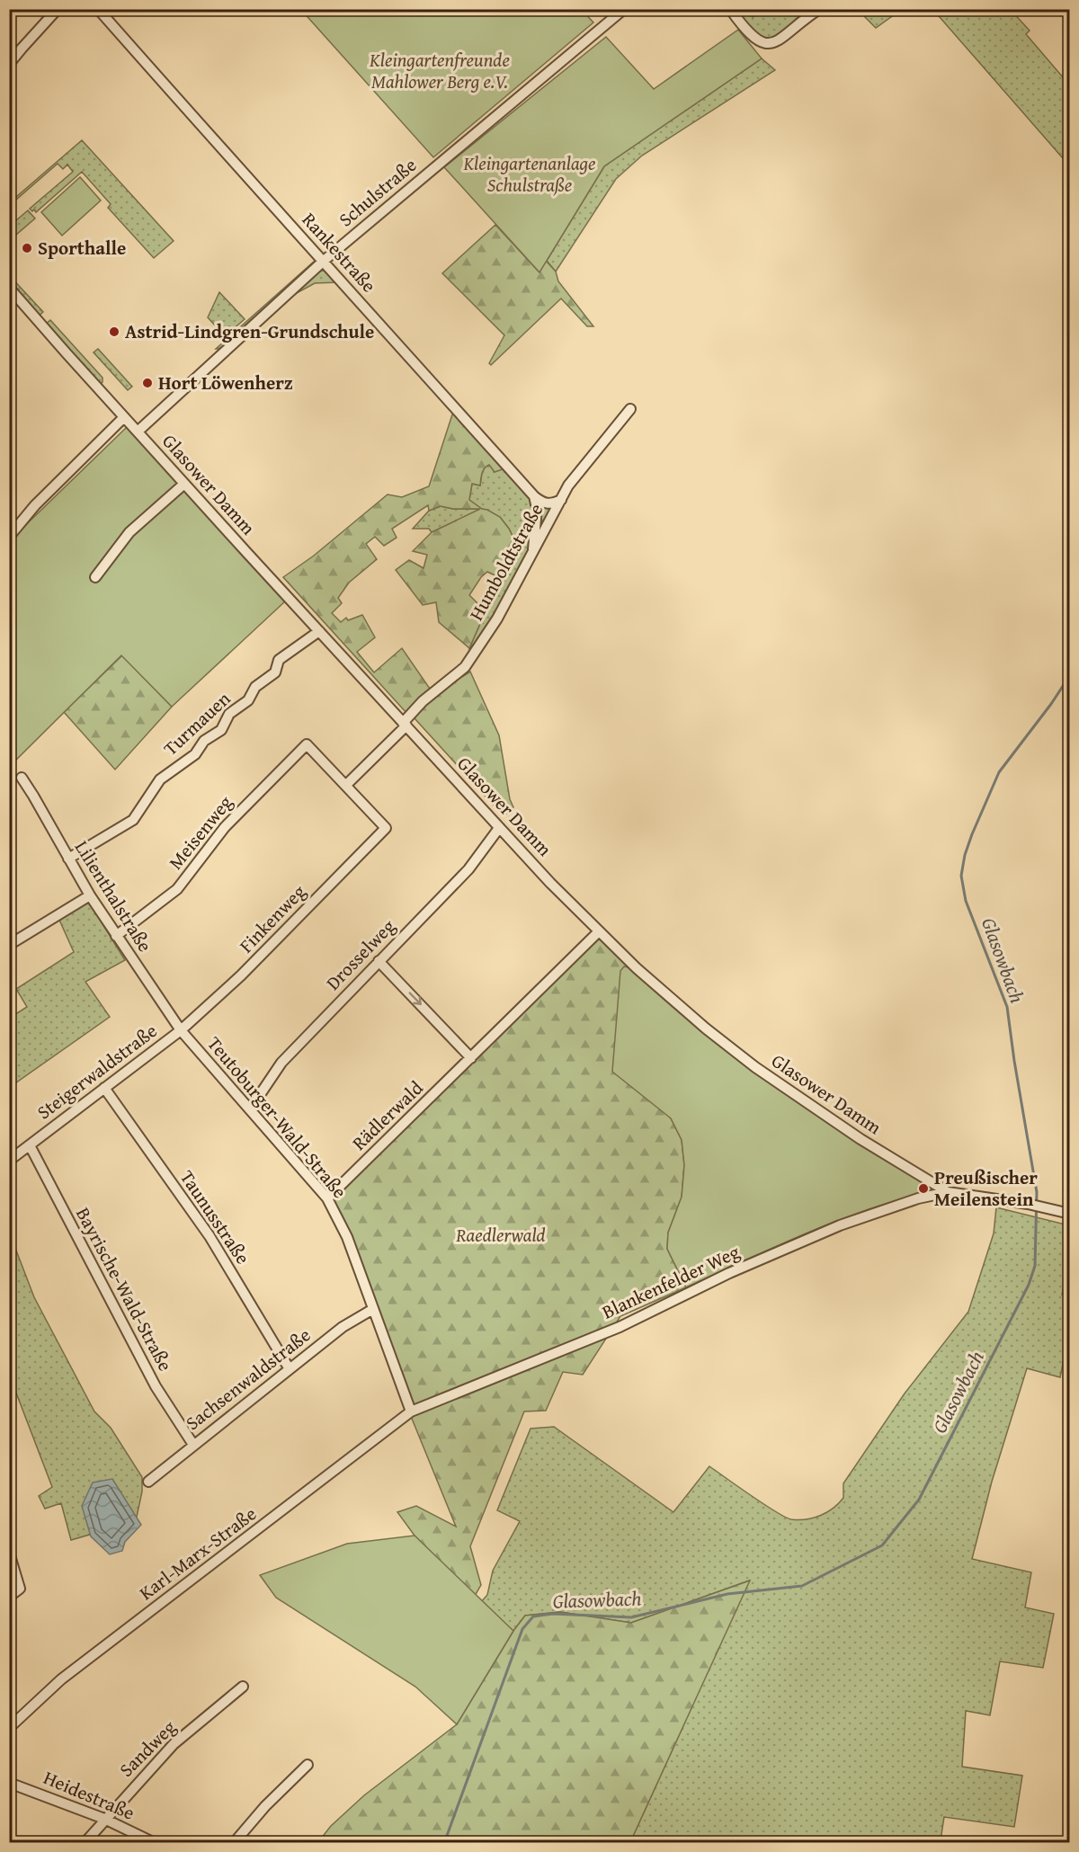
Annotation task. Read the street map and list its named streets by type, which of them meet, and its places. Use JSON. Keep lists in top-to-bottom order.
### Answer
{
  "streets": {
    "street": [
      "Schulstraße",
      "Rankestraße",
      "Glasower Damm",
      "Humboldtstraße",
      "Turmauen",
      "Meisenweg",
      "Lilienthalstraße",
      "Finkenweg",
      "Drosselweg",
      "Steigerwaldstraße",
      "Rädlerwald",
      "Teutoburger-Wald-Straße",
      "Taunusstraße",
      "Blankenfelder Weg",
      "Bayrische-Wald-Straße",
      "Sachsenwaldstraße",
      "Karl-Marx-Straße",
      "Sandweg",
      "Heidestraße"
    ]
  },
  "crossings": [
    ["Schulstraße", "Rankestraße"],
    ["Schulstraße", "Glasower Damm"],
    ["Glasower Damm", "Humboldtstraße"],
    ["Glasower Damm", "Turmauen"],
    ["Glasower Damm", "Drosselweg"],
    ["Glasower Damm", "Rädlerwald"],
    ["Glasower Damm", "Blankenfelder Weg"],
    ["Humboldtstraße", "Meisenweg"],
    ["Humboldtstraße", "Finkenweg"],
    ["Turmauen", "Lilienthalstraße"],
    ["Meisenweg", "Lilienthalstraße"],
    ["Meisenweg", "Finkenweg"],
    ["Lilienthalstraße", "Finkenweg"],
    ["Lilienthalstraße", "Steigerwaldstraße"],
    ["Lilienthalstraße", "Teutoburger-Wald-Straße"],
    ["Finkenweg", "Steigerwaldstraße"],
    ["Finkenweg", "Teutoburger-Wald-Straße"],
    ["Drosselweg", "Teutoburger-Wald-Straße"],
    ["Steigerwaldstraße", "Teutoburger-Wald-Straße"],
    ["Steigerwaldstraße", "Taunusstraße"],
    ["Steigerwaldstraße", "Bayrische-Wald-Straße"],
    ["Rädlerwald", "Teutoburger-Wald-Straße"],
    ["Teutoburger-Wald-Straße", "Blankenfelder Weg"],
    ["Teutoburger-Wald-Straße", "Sachsenwaldstraße"],
    ["Teutoburger-Wald-Straße", "Karl-Marx-Straße"],
    ["Taunusstraße", "Sachsenwaldstraße"],
    ["Blankenfelder Weg", "Karl-Marx-Straße"],
    ["Bayrische-Wald-Straße", "Sachsenwaldstraße"],
    ["Sandweg", "Heidestraße"]
  ],
  "water": ["Glasowbach"],
  "parks": ["Kleingartenfreunde Mahlower Berg e.V.", "Kleingartenanlage Schulstraße", "Raedlerwald"],
  "places": [
    "Sporthalle",
    "Astrid-Lindgren-Grundschule",
    "Hort Löwenherz",
    "Preußischer Meilenstein"
  ]
}
